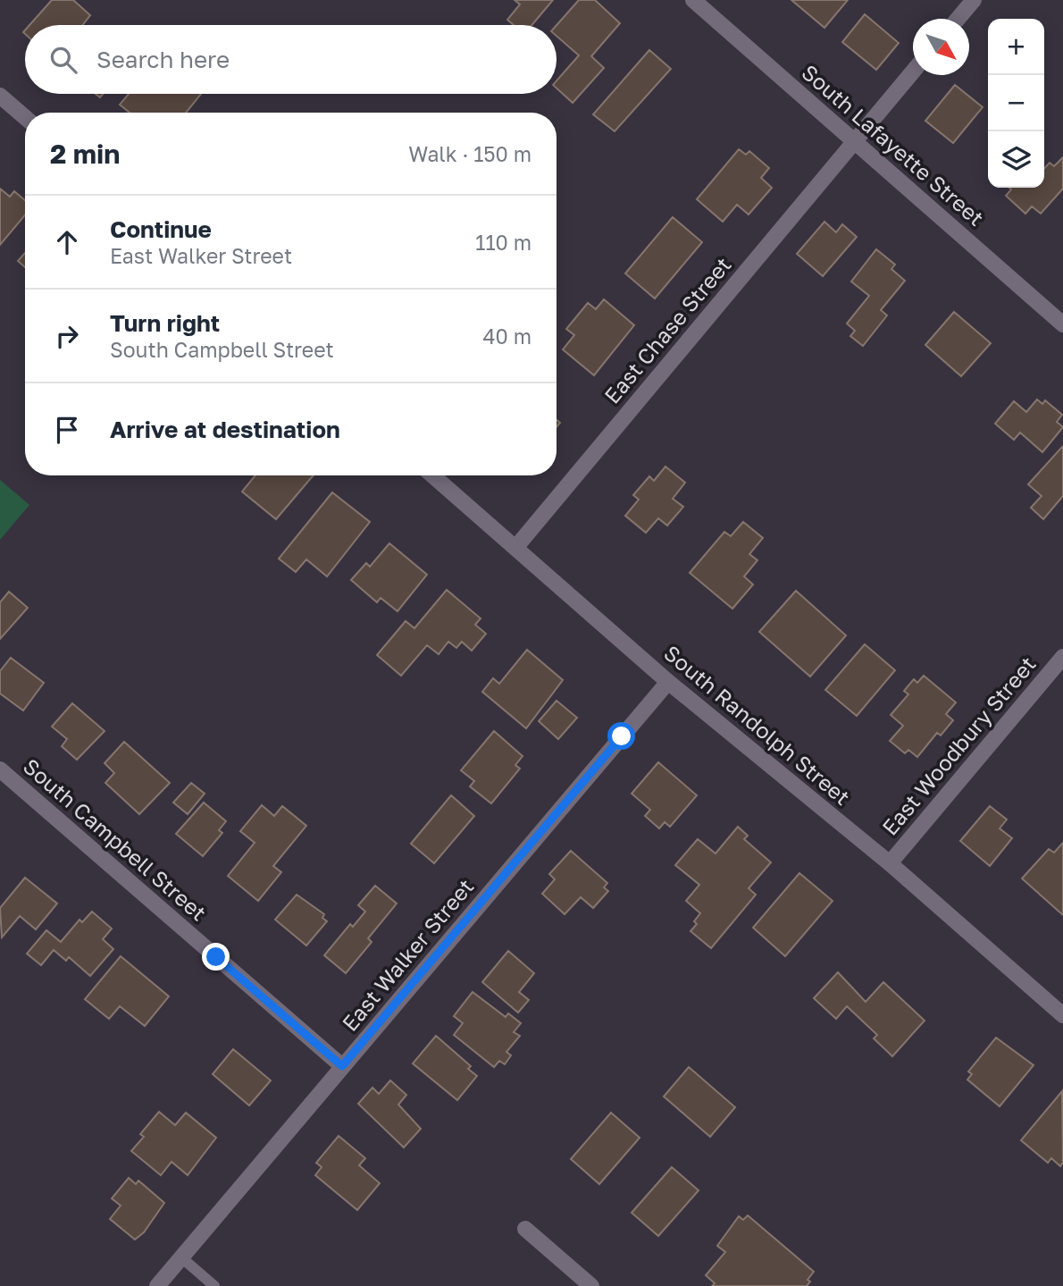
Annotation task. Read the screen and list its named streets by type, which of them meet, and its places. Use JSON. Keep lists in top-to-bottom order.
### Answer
{
  "streets": {
    "street": [
      "South Lafayette Street",
      "East Chase Street",
      "South Randolph Street",
      "East Woodbury Street",
      "South Campbell Street",
      "East Walker Street"
    ]
  },
  "crossings": [
    ["South Lafayette Street", "East Chase Street"],
    ["East Chase Street", "South Randolph Street"],
    ["South Randolph Street", "East Woodbury Street"],
    ["South Randolph Street", "East Walker Street"],
    ["South Campbell Street", "East Walker Street"]
  ],
  "north": "bottom right",
  "page": {
    "map_buttons": ["+", "−"],
    "search": "Search here",
    "heading": ["2 min", "Walk · 150 m"],
    "list": [
      ["Continue", "East Walker Street", "110 m"],
      ["Turn right", "South Campbell Street", "40 m"],
      "Arrive at destination"
    ]
  }
}
